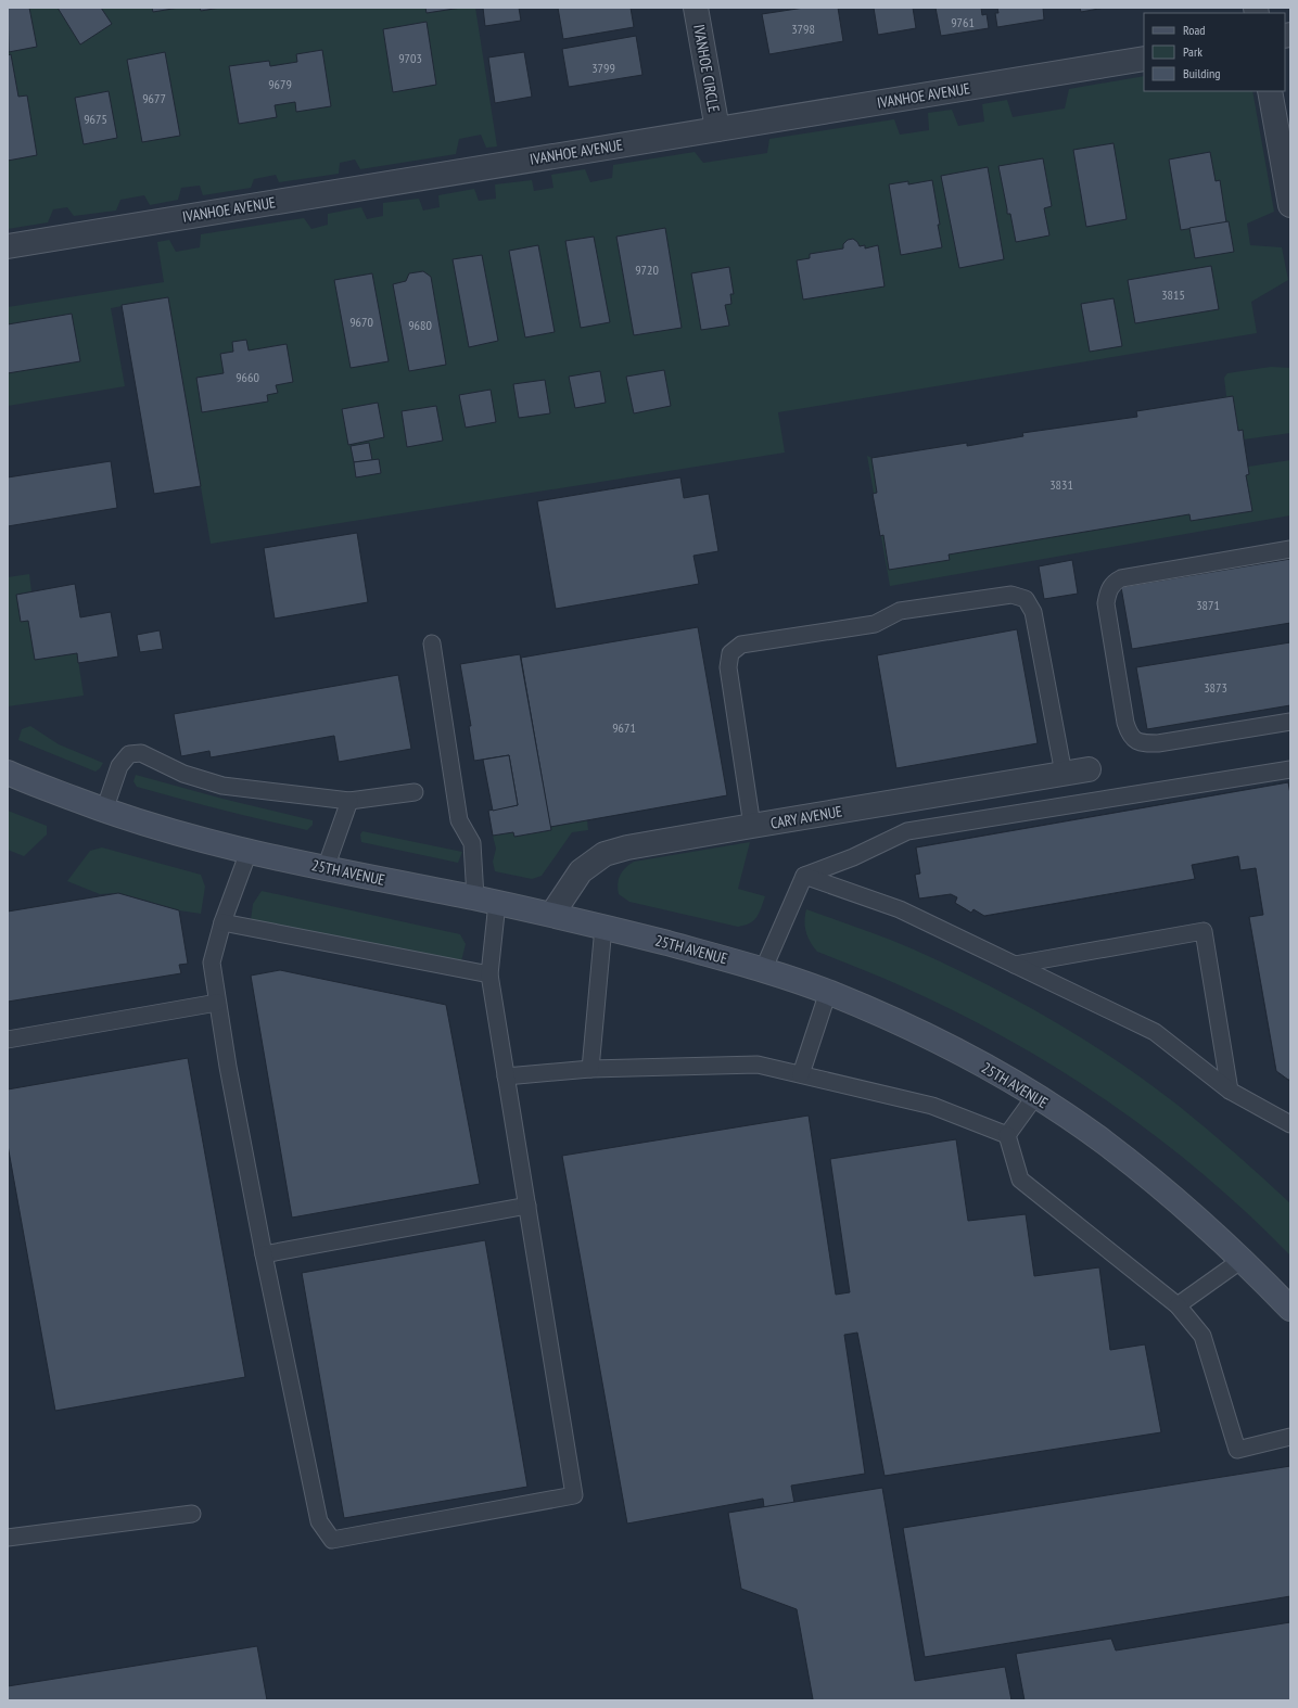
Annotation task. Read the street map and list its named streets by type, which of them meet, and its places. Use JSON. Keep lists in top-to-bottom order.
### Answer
{
  "streets": {
    "street": [
      "IVANHOE CIRCLE",
      "IVANHOE AVENUE",
      "CARY AVENUE",
      "25TH AVENUE"
    ]
  },
  "crossings": [
    ["IVANHOE CIRCLE", "IVANHOE AVENUE"],
    ["CARY AVENUE", "25TH AVENUE"]
  ],
  "house_numbers": [
    "9761",
    "3798",
    "9703",
    "3799",
    "9679",
    "9677",
    "9675",
    "9720",
    "3815",
    "9670",
    "9680",
    "9660",
    "3831",
    "3871",
    "3873",
    "9671"
  ],
  "legend": ["Road", "Park", "Building"]
}
